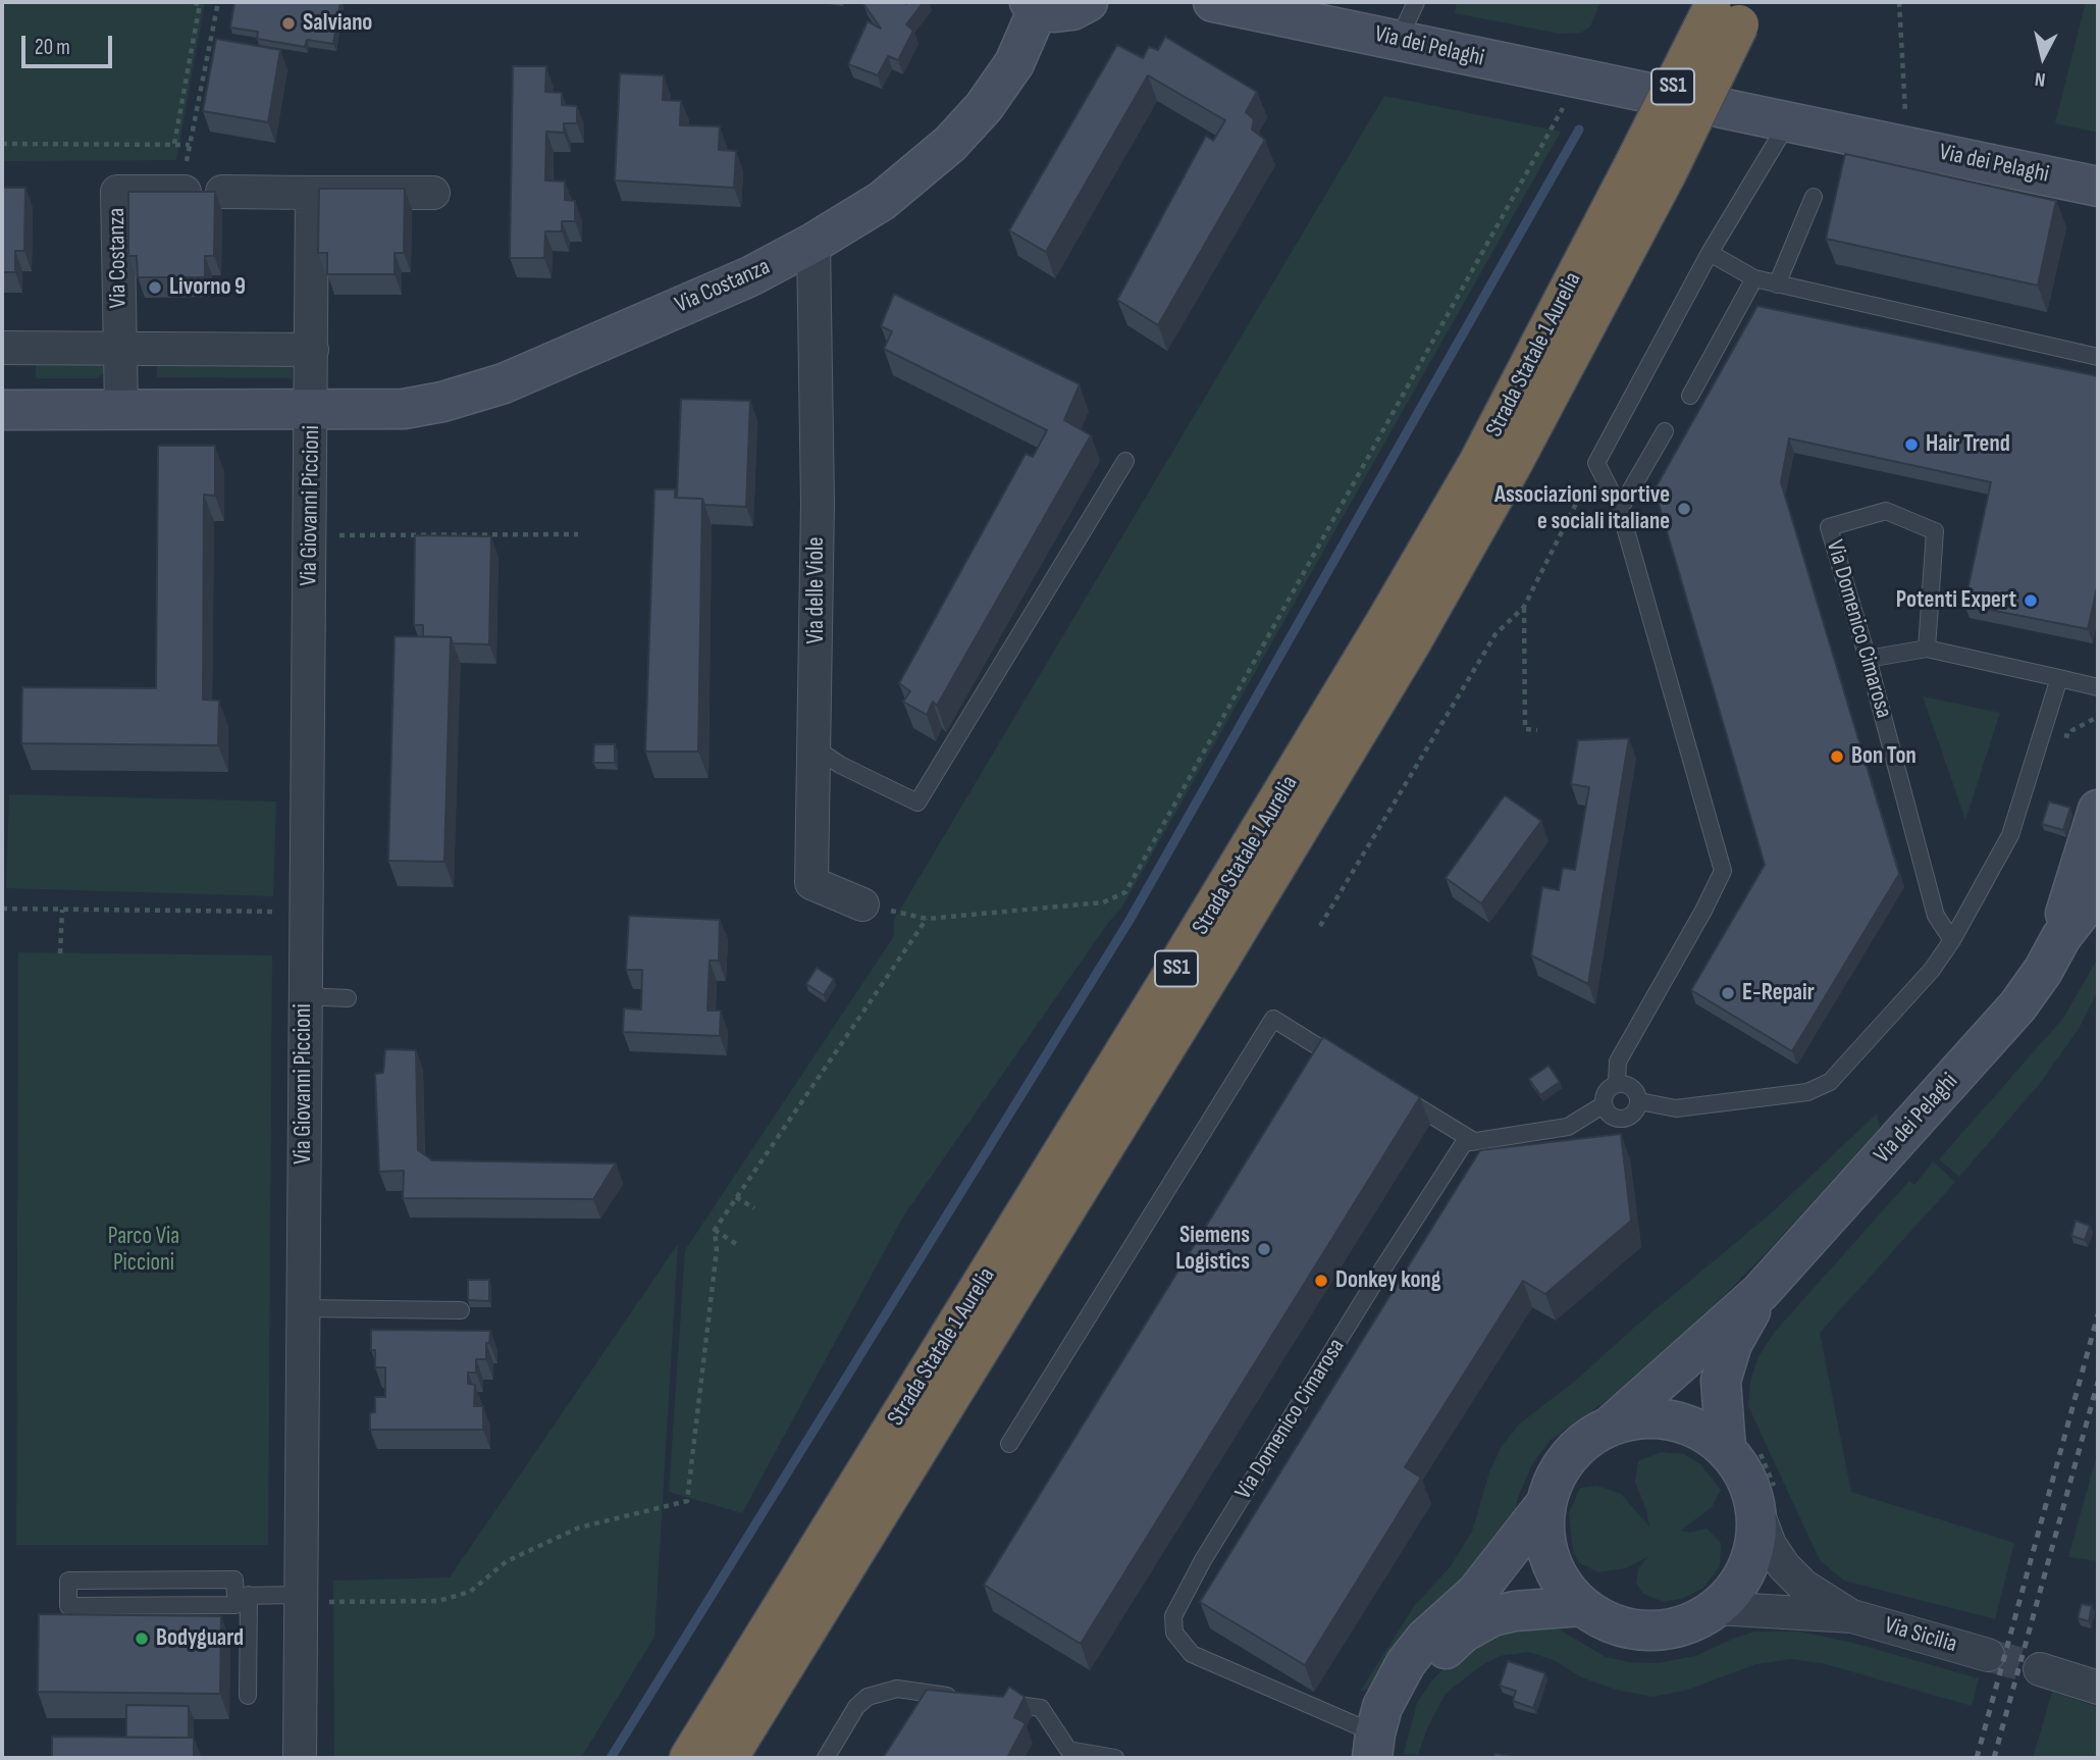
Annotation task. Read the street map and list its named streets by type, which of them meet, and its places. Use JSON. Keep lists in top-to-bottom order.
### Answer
{
  "streets": {
    "highway": ["SS1", "Strada Statale 1 Aurelia"],
    "street": [
      "Via dei Pelaghi",
      "Via Costanza",
      "Via Giovanni Piccioni",
      "Via delle Viole",
      "Via Sicilia"
    ],
    "lane": ["Via Domenico Cimarosa"]
  },
  "crossings": [
    ["Via dei Pelaghi", "Via Sicilia"],
    ["Via Costanza", "Via Giovanni Piccioni"],
    ["Via Costanza", "Via delle Viole"]
  ],
  "parks": ["Parco Via Piccioni"],
  "places": [
    "Salviano",
    "Livorno 9",
    "Hair Trend",
    "Associazioni sportive e sociali italiane",
    "Potenti Expert",
    "Bon Ton",
    "E-Repair",
    "Siemens Logistics",
    "Donkey kong",
    "Bodyguard"
  ],
  "scale_bar": "20 m",
  "north": "bottom"
}
